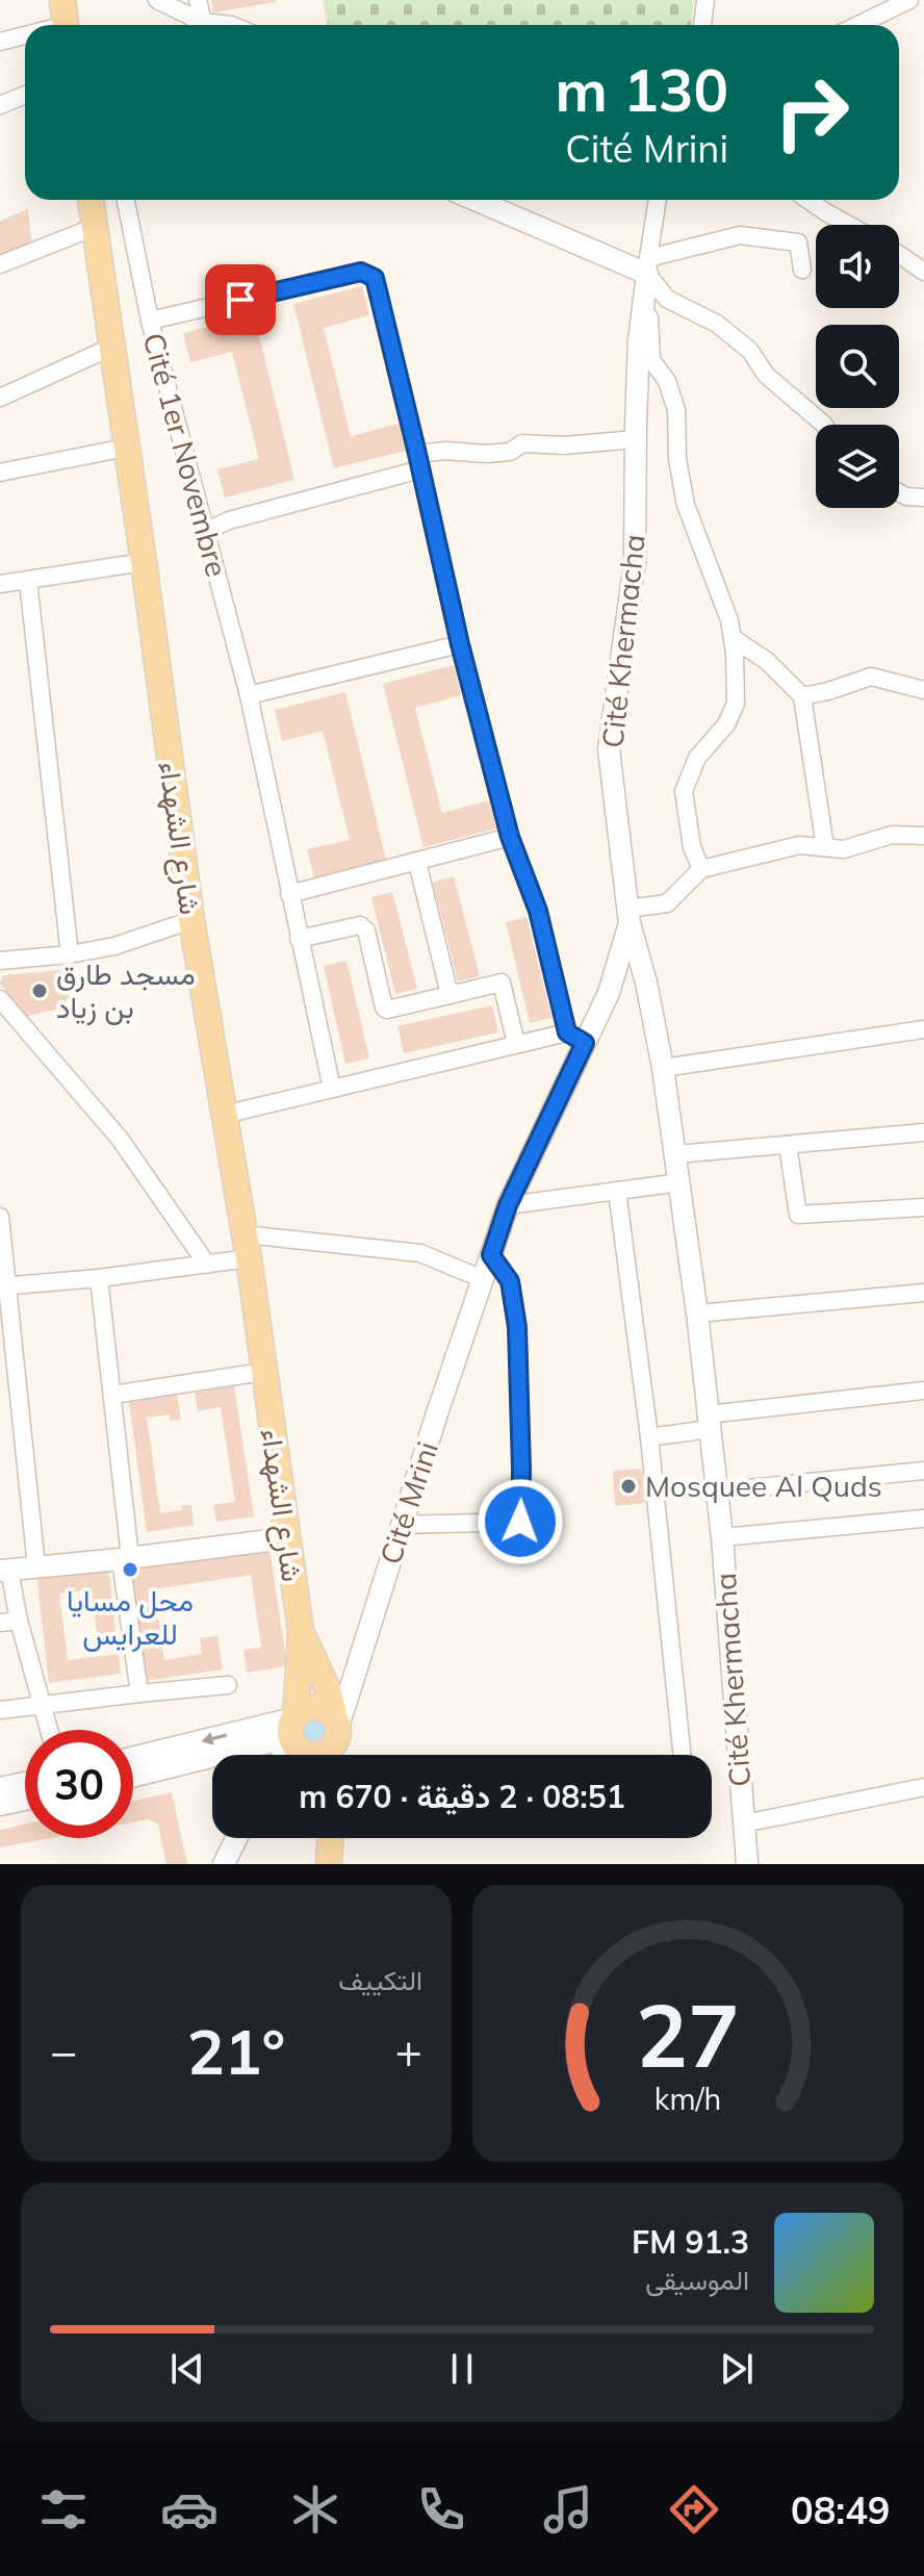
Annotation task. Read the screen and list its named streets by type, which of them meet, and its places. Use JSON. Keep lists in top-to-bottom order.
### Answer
{
  "streets": {
    "main road": ["شارع الشهداء"],
    "street": ["Cité 1er Novembre", "Cité Khermacha", "Cité Mrini"]
  },
  "crossings": [
    ["Cité 1er Novembre", "Cité Mrini"],
    ["Cité Khermacha", "Cité Mrini"]
  ],
  "places": ["مسجد طارق بن زياد", "Mosquee Al Quds", "محل مسايا للعرايس"],
  "page": {
    "turn": ["130 m", "Cité Mrini"],
    "limit": "30",
    "trip": "08:51 · 2 دقيقة · 670 m",
    "tile": "التكييف",
    "heat": ["−", "21°", "+"],
    "song": ["91.3 FM", "الموسيقى"],
    "tabs": "08:49",
    "gauge": ["27", "km/h"]
  }
}
